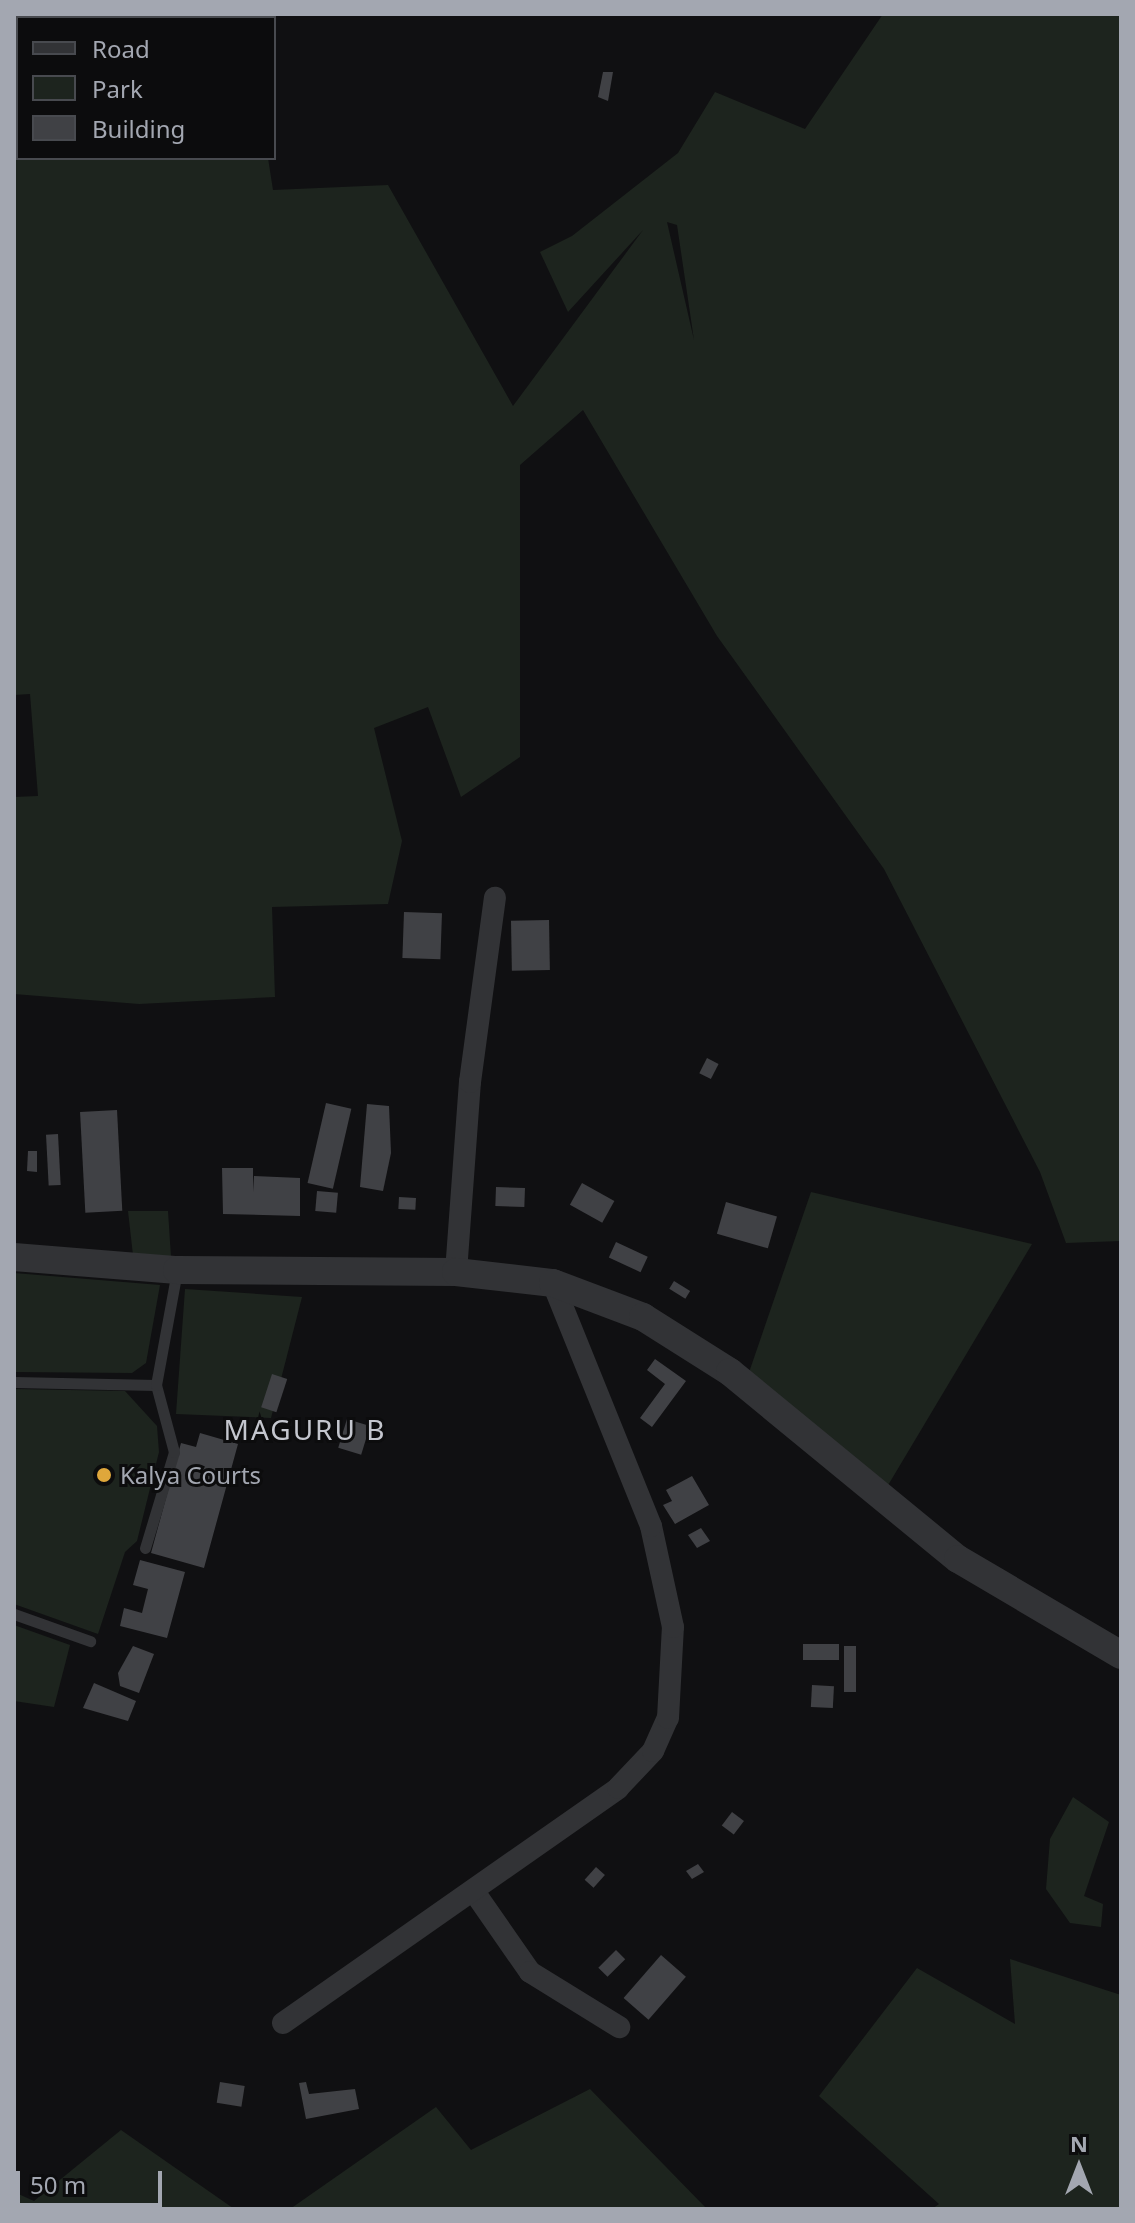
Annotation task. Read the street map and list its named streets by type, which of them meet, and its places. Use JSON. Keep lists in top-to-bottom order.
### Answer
{
  "districts": ["MAGURU B"],
  "places": ["Kalya Courts"],
  "legend": ["Road", "Park", "Building"],
  "scale_bar": "50 m",
  "north": "top"
}
